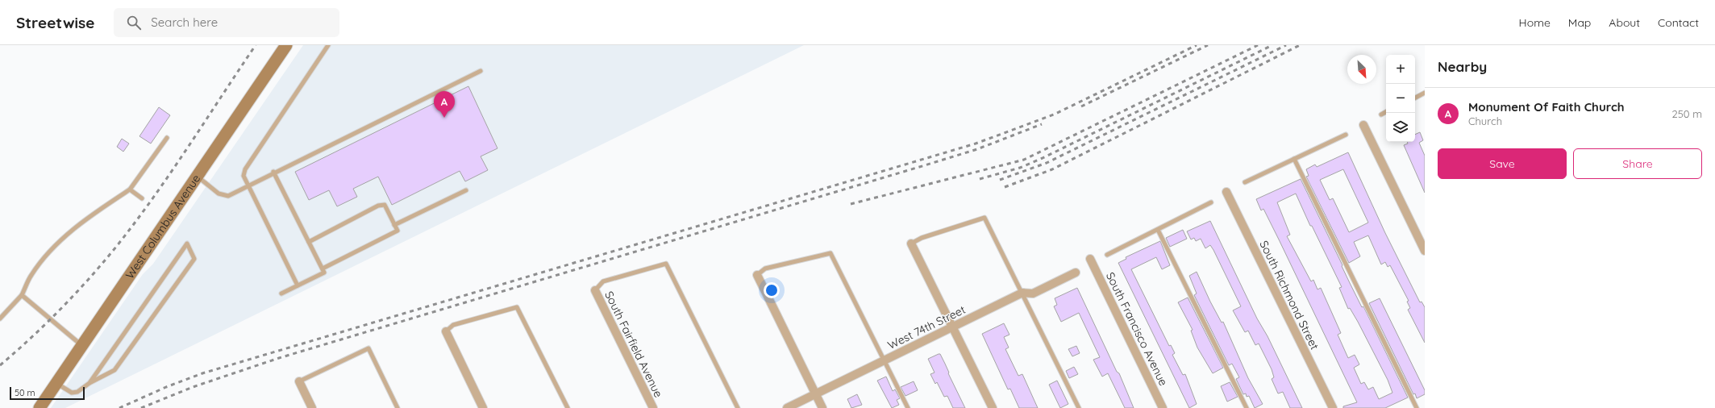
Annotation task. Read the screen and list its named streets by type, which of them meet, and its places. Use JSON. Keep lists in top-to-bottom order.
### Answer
{
  "streets": {
    "main road": ["West Columbus Avenue"],
    "street": [
      "South Richmond Street",
      "West 74th Street",
      "South Francisco Avenue",
      "South Fairfield Avenue"
    ]
  },
  "scale_bar": "50 m",
  "north": "bottom right",
  "page": {
    "header": "Streetwise",
    "search": "Search here",
    "nav": [
      "Home",
      "Map",
      "About",
      "Contact"
    ],
    "heading": "Nearby",
    "map_buttons": ["+", "−"],
    "list": [
      {
        "mark": "A",
        "name": "Monument Of Faith Church",
        "note": "Church",
        "value": "250 m"
      }
    ],
    "pins": "A",
    "buttons": ["Save", "Share"],
    "scale": "50 m"
  }
}
